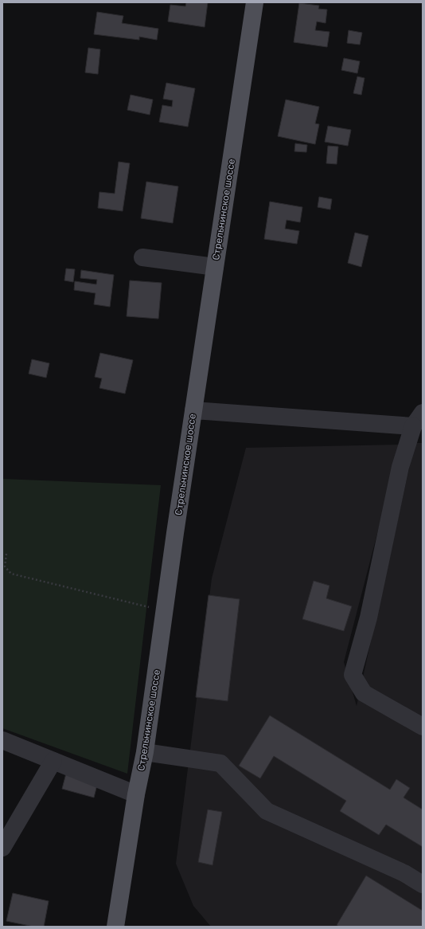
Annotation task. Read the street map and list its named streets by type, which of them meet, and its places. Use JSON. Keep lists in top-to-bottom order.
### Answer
{
  "streets": {
    "main road": ["Стрельнинское шоссе"]
  }
}
